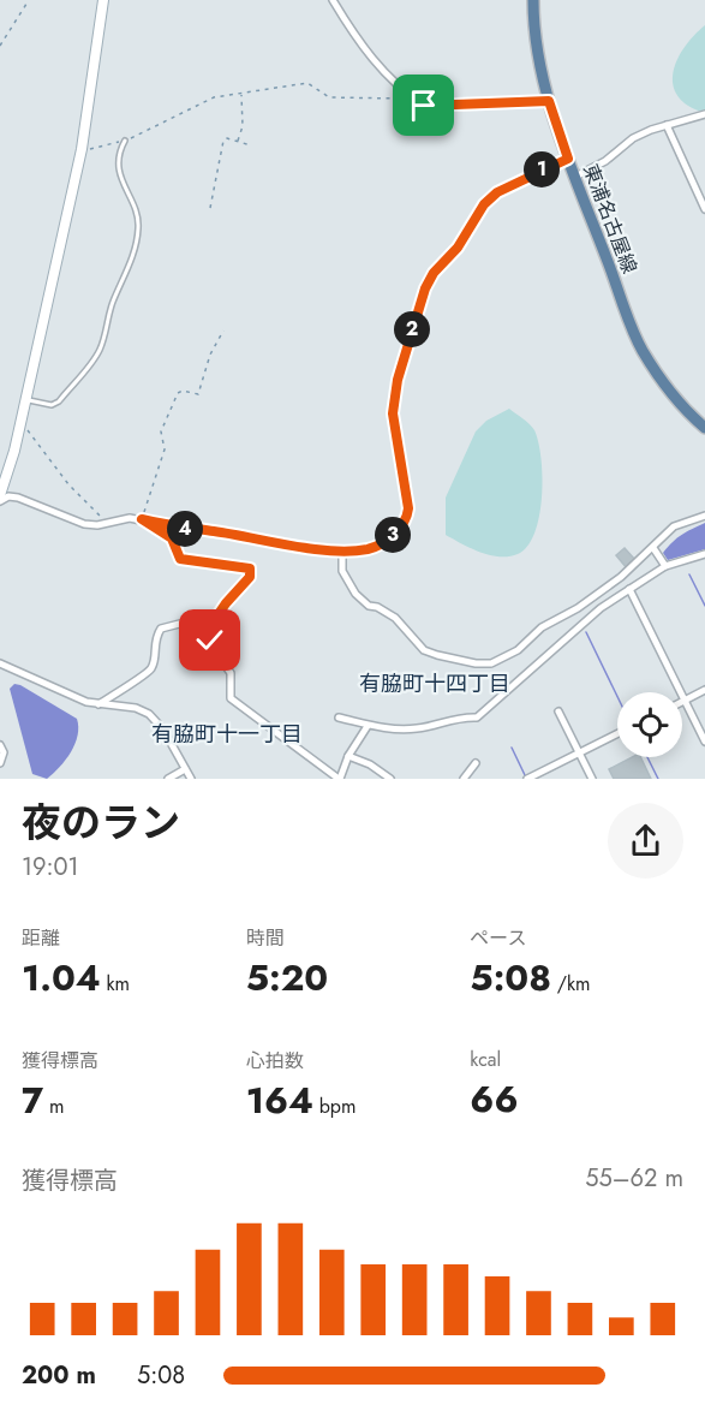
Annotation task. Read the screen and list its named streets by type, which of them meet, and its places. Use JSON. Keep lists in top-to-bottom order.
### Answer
{
  "streets": {
    "main road": ["東浦名古屋線"]
  },
  "districts": ["有脇町十四丁目", "有脇町十一丁目"],
  "page": {
    "pins": [
      "1",
      "2",
      "4",
      "3"
    ],
    "heading": ["夜のラン", "19:01"],
    "stats": [
      ["距離", "1.04 km"],
      ["時間", "5:20"],
      ["ペース", "5:08 /km"],
      ["獲得標高", "7 m"],
      ["心拍数", "164 bpm"],
      ["kcal", "66"]
    ],
    "chart": ["獲得標高", "55–62 m"],
    "list": [
      {
        "name": "200 m",
        "note": "5:08"
      }
    ]
  }
}
